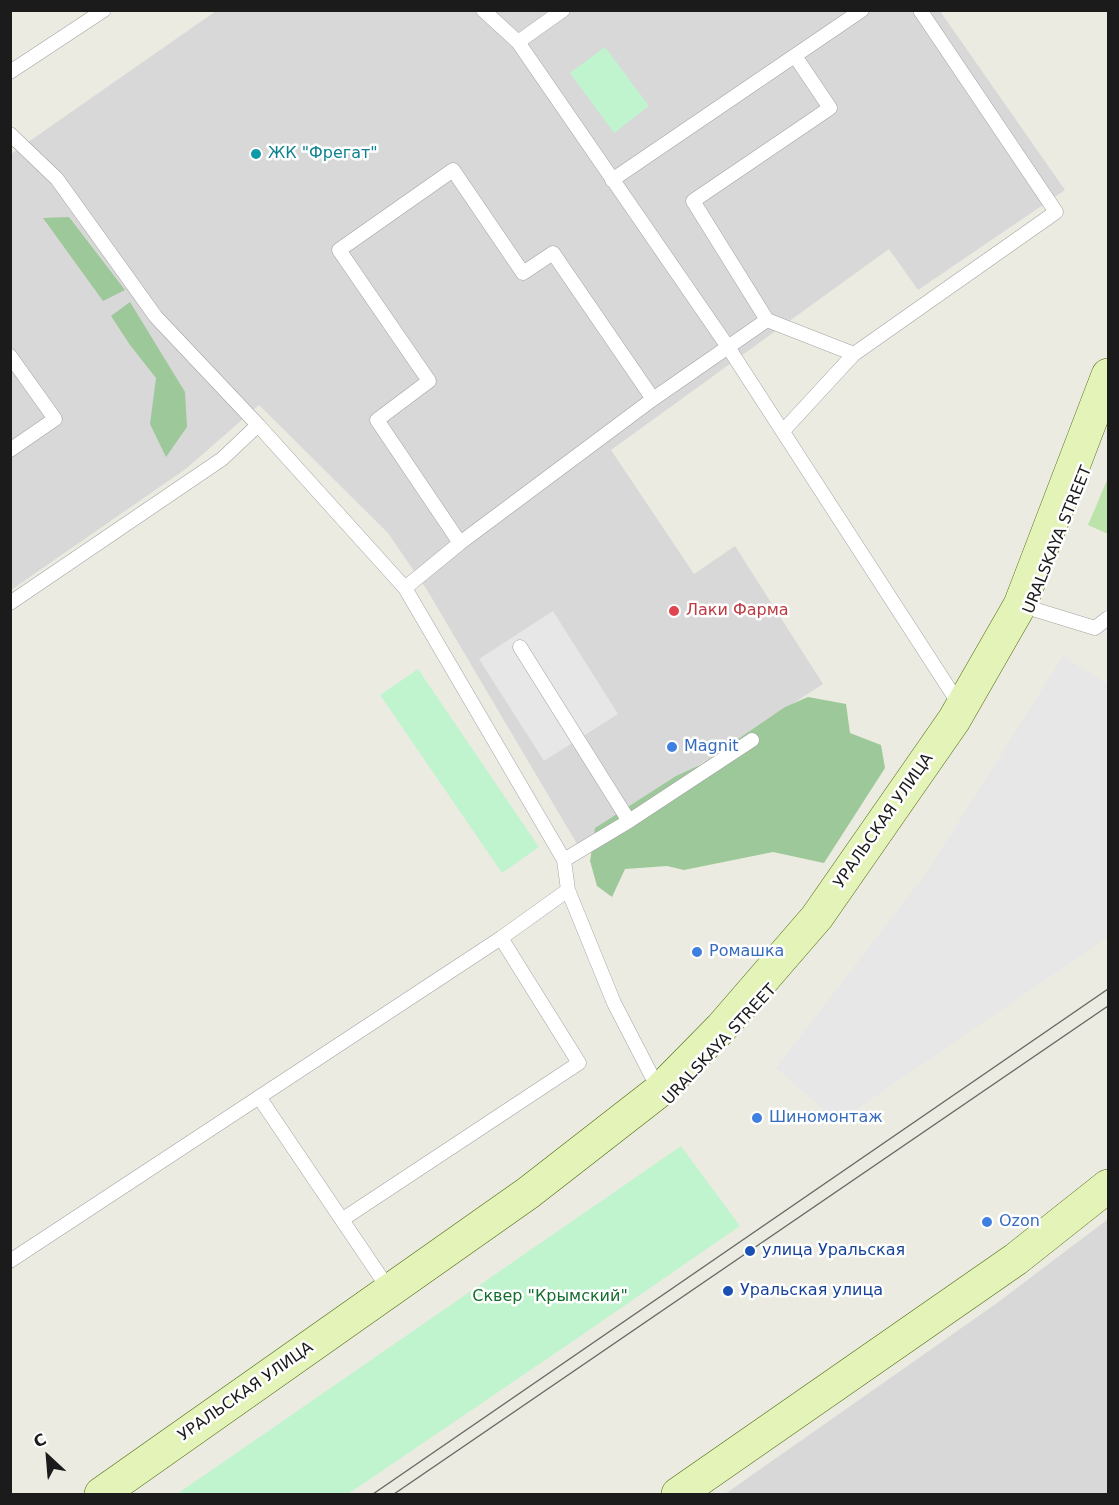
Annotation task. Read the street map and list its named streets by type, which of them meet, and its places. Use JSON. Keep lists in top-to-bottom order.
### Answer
{
  "streets": {
    "main road": ["URALSKAYA STREET", "УРАЛЬСКАЯ УЛИЦА"]
  },
  "crossings": [
    ["URALSKAYA STREET", "УРАЛЬСКАЯ УЛИЦА"]
  ],
  "parks": ["Сквер \"Крымский\""],
  "places": [
    "ЖК \"Фрегат\"",
    "Лаки Фарма",
    "Magnit",
    "Ромашка",
    "Шиномонтаж",
    "Ozon",
    "улица Уральская",
    "Уральская улица"
  ],
  "north": "top left"
}
